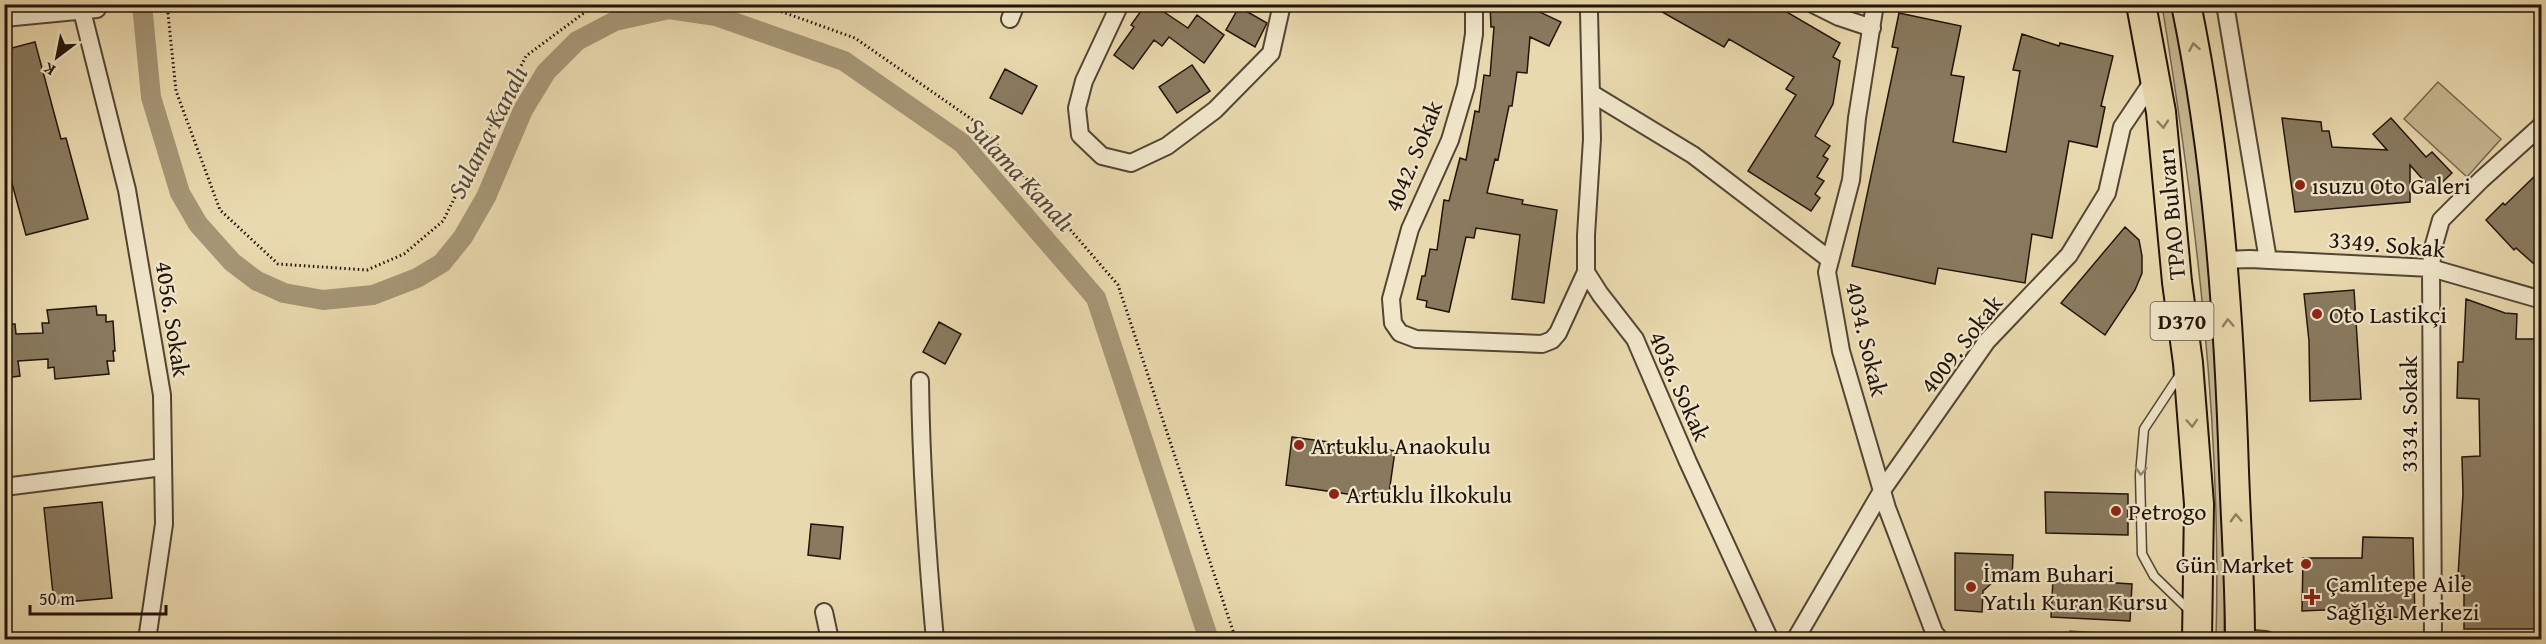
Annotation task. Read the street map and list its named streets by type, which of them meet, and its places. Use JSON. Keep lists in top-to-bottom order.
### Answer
{
  "streets": {
    "highway": ["TPAO Bulvarı", "D370"],
    "street": [
      "4042. Sokak",
      "3349. Sokak",
      "4056. Sokak",
      "4034. Sokak",
      "4009. Sokak",
      "4036. Sokak",
      "3334. Sokak"
    ]
  },
  "crossings": [
    ["4042. Sokak", "4036. Sokak"],
    ["TPAO Bulvarı", "3349. Sokak"],
    ["TPAO Bulvarı", "4009. Sokak"],
    ["3349. Sokak", "3334. Sokak"],
    ["4034. Sokak", "4009. Sokak"]
  ],
  "water": ["Sulama Kanalı"],
  "places": {
    "other": [
      "ısuzu Oto Galeri",
      "Oto Lastikçi",
      "Artuklu Anaokulu",
      "Artuklu İlkokulu",
      "Petrogo",
      "Gün Market",
      "İmam Buhari Yatılı Kuran Kursu"
    ],
    "health": ["Çamlıtepe Aile Sağlığı Merkezi"]
  },
  "scale_bar": "50 m",
  "north": "bottom left"
}
